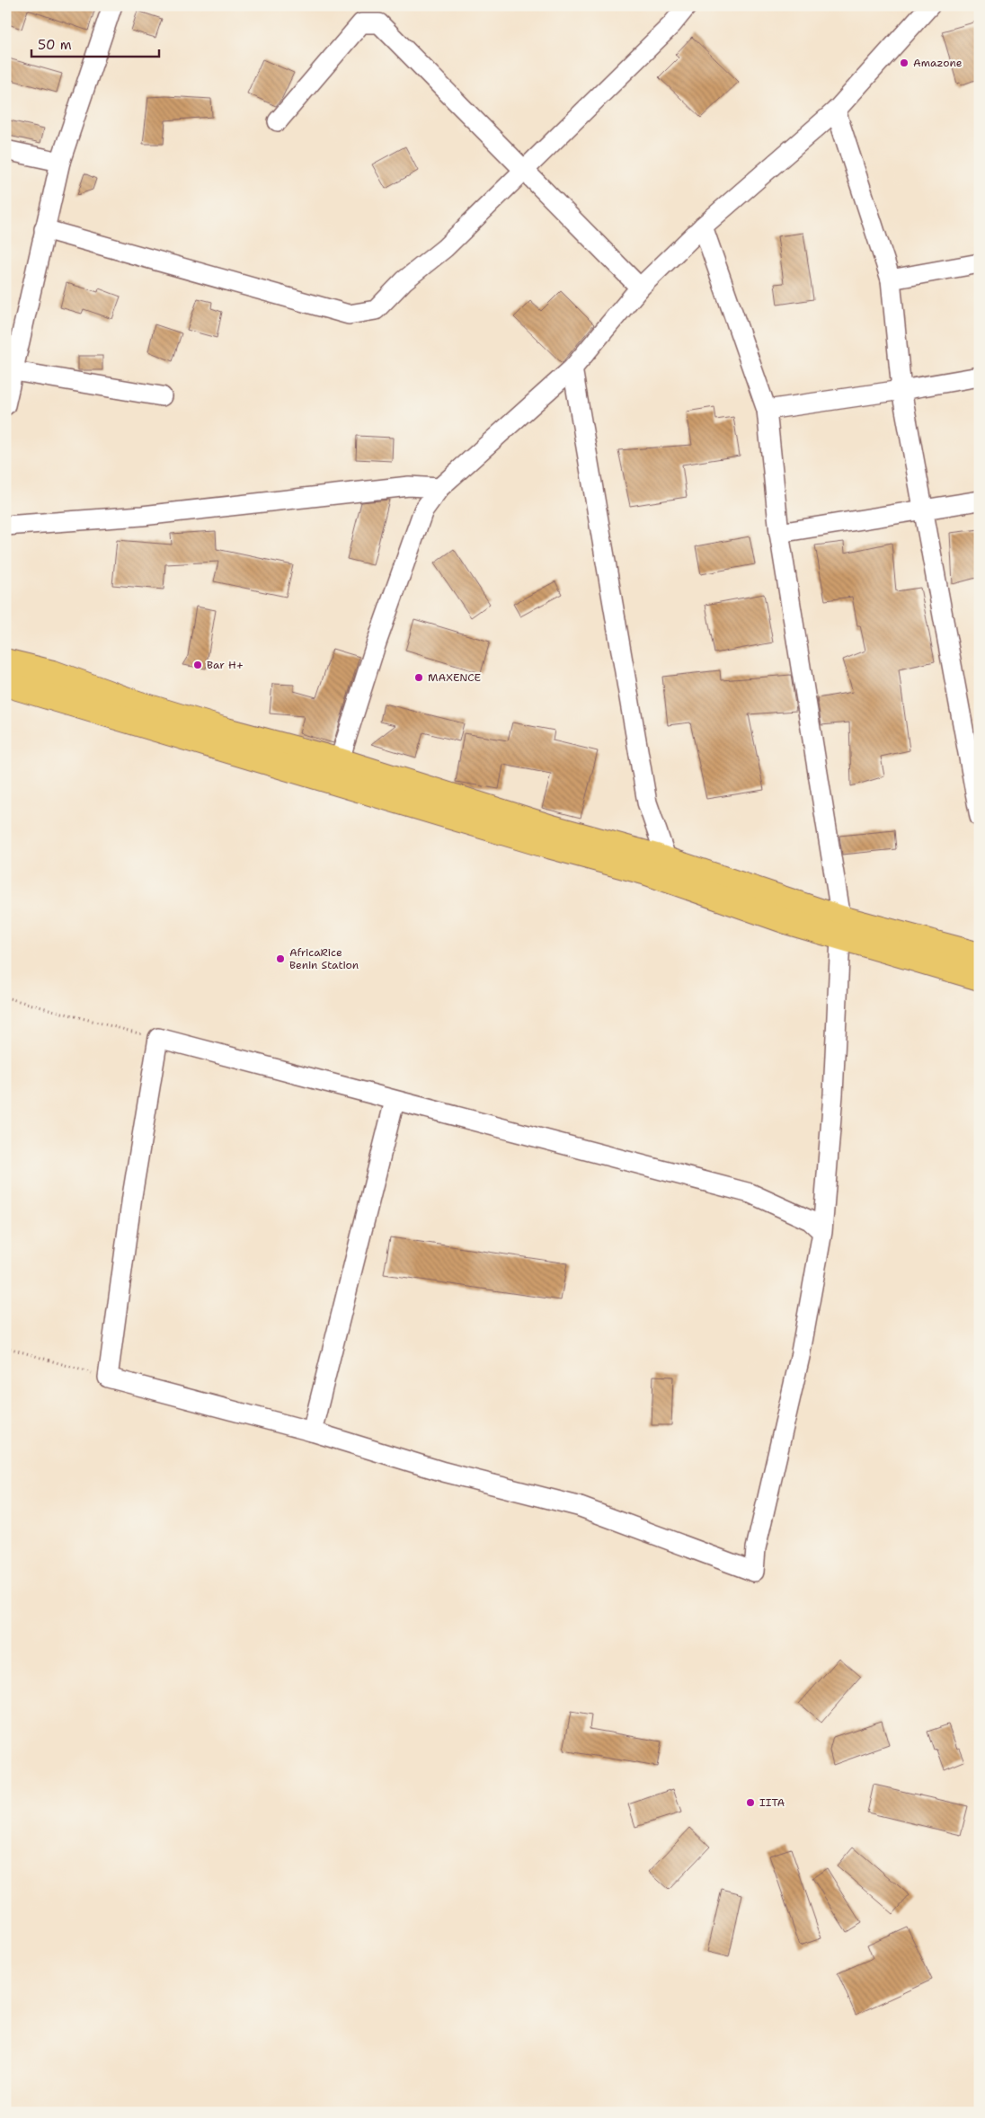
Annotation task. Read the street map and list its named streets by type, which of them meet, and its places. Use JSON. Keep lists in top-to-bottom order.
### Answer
{
  "places": [
    "Amazone",
    "Bar H+",
    "MAXENCE",
    "AfricaRice Benin Station",
    "IITA"
  ],
  "scale_bar": "50 m"
}
